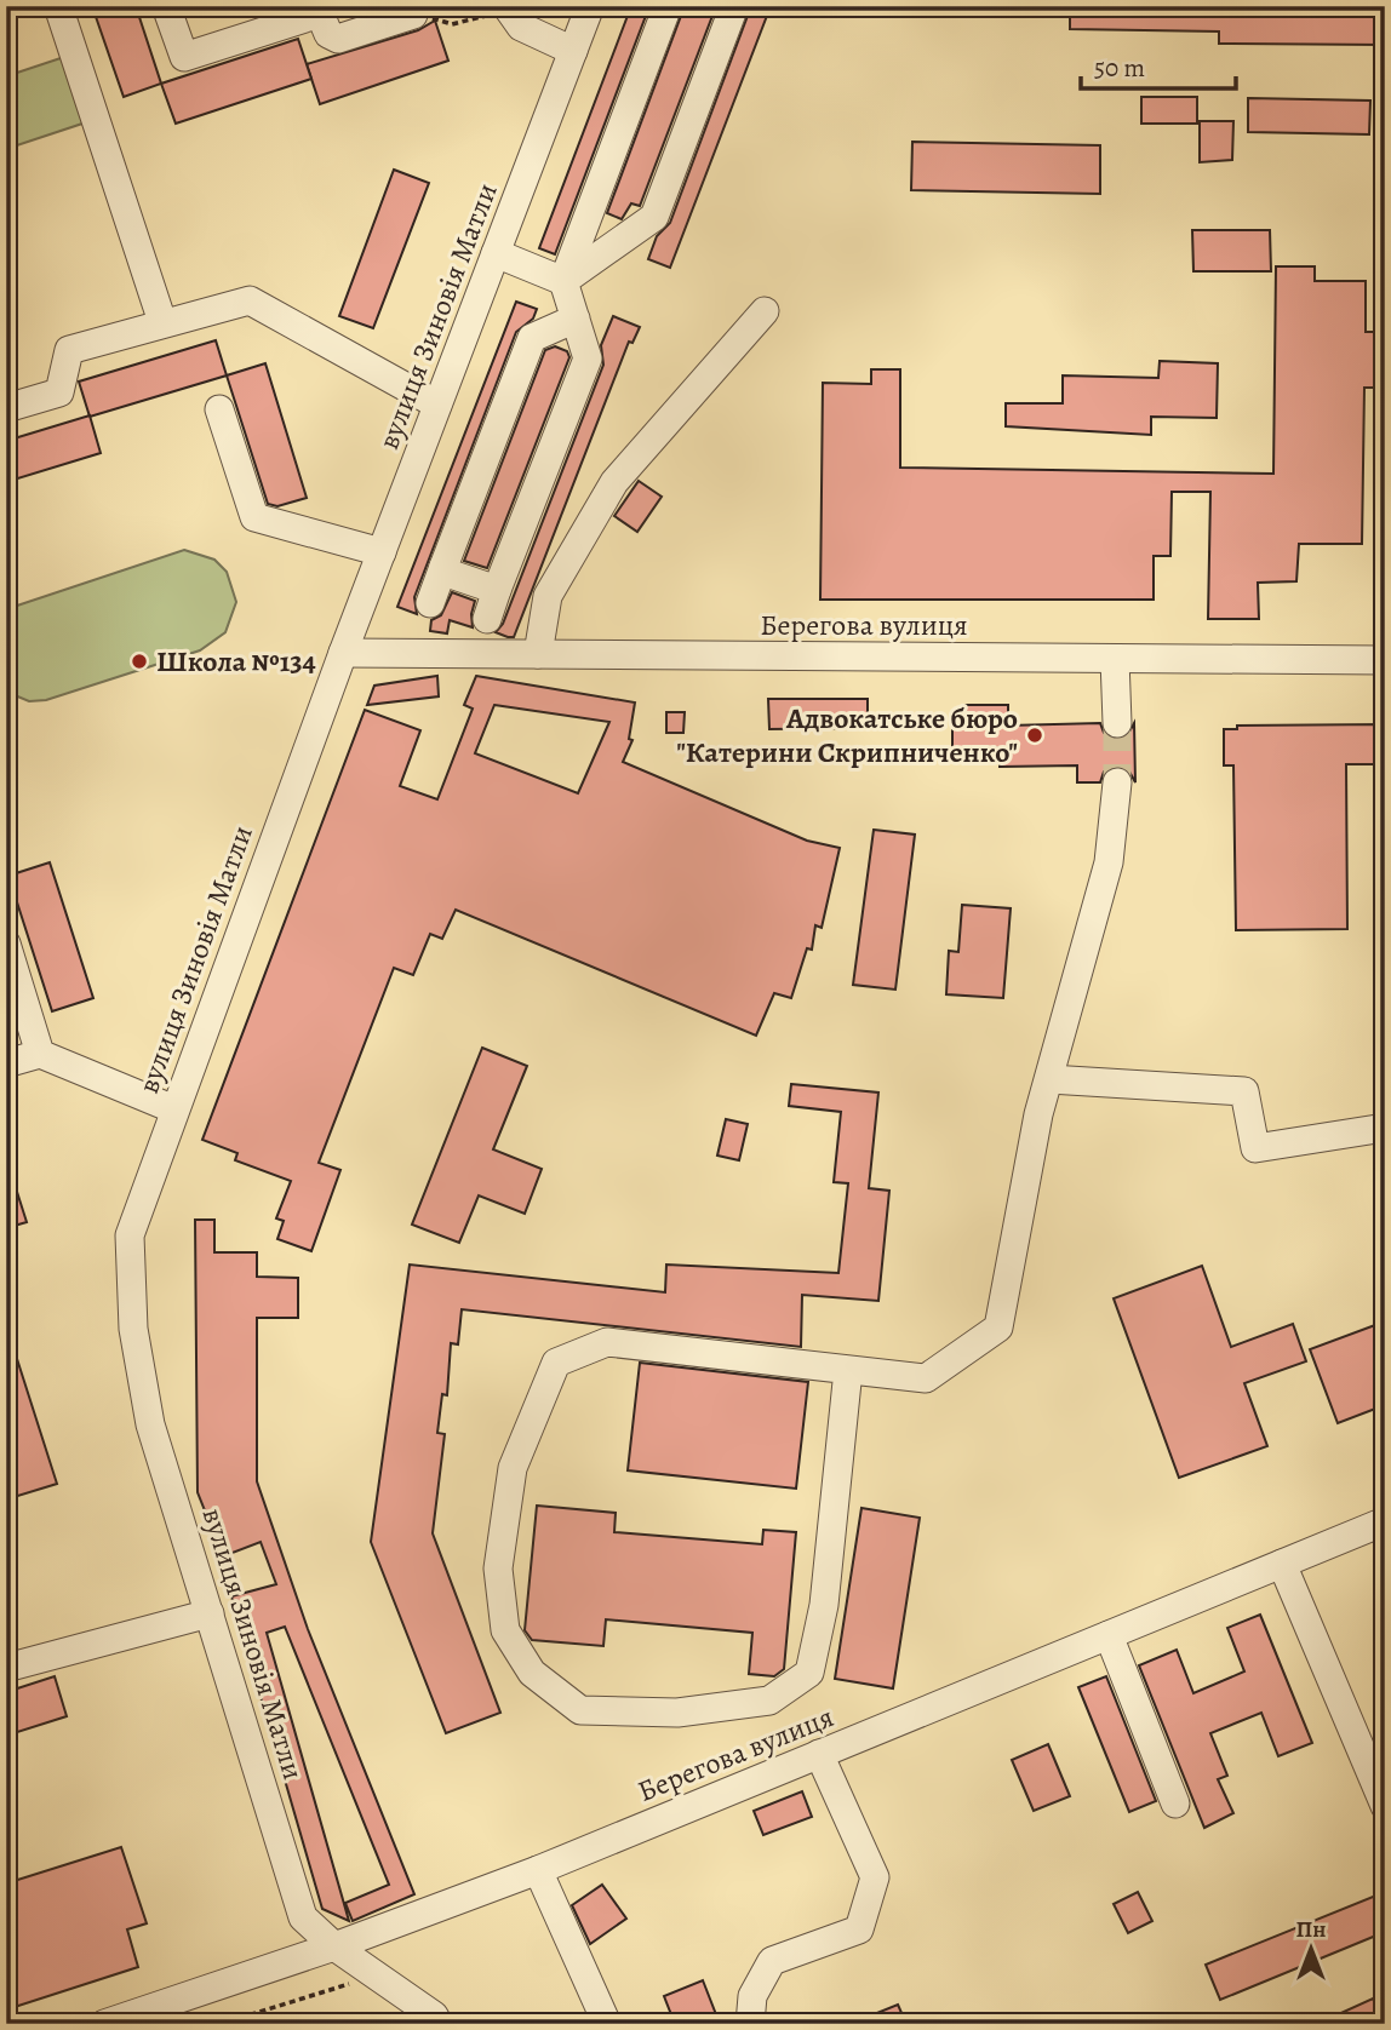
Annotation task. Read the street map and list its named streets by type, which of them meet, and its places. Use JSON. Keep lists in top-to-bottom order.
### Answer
{
  "streets": {
    "street": ["вулиця Зиновія Матли", "Берегова вулиця"]
  },
  "crossings": [
    ["вулиця Зиновія Матли", "Берегова вулиця"]
  ],
  "places": ["Школа №134", "Адвокатське бюро \"Катерини Скрипниченко\""],
  "scale_bar": "50 m",
  "north": "top"
}
